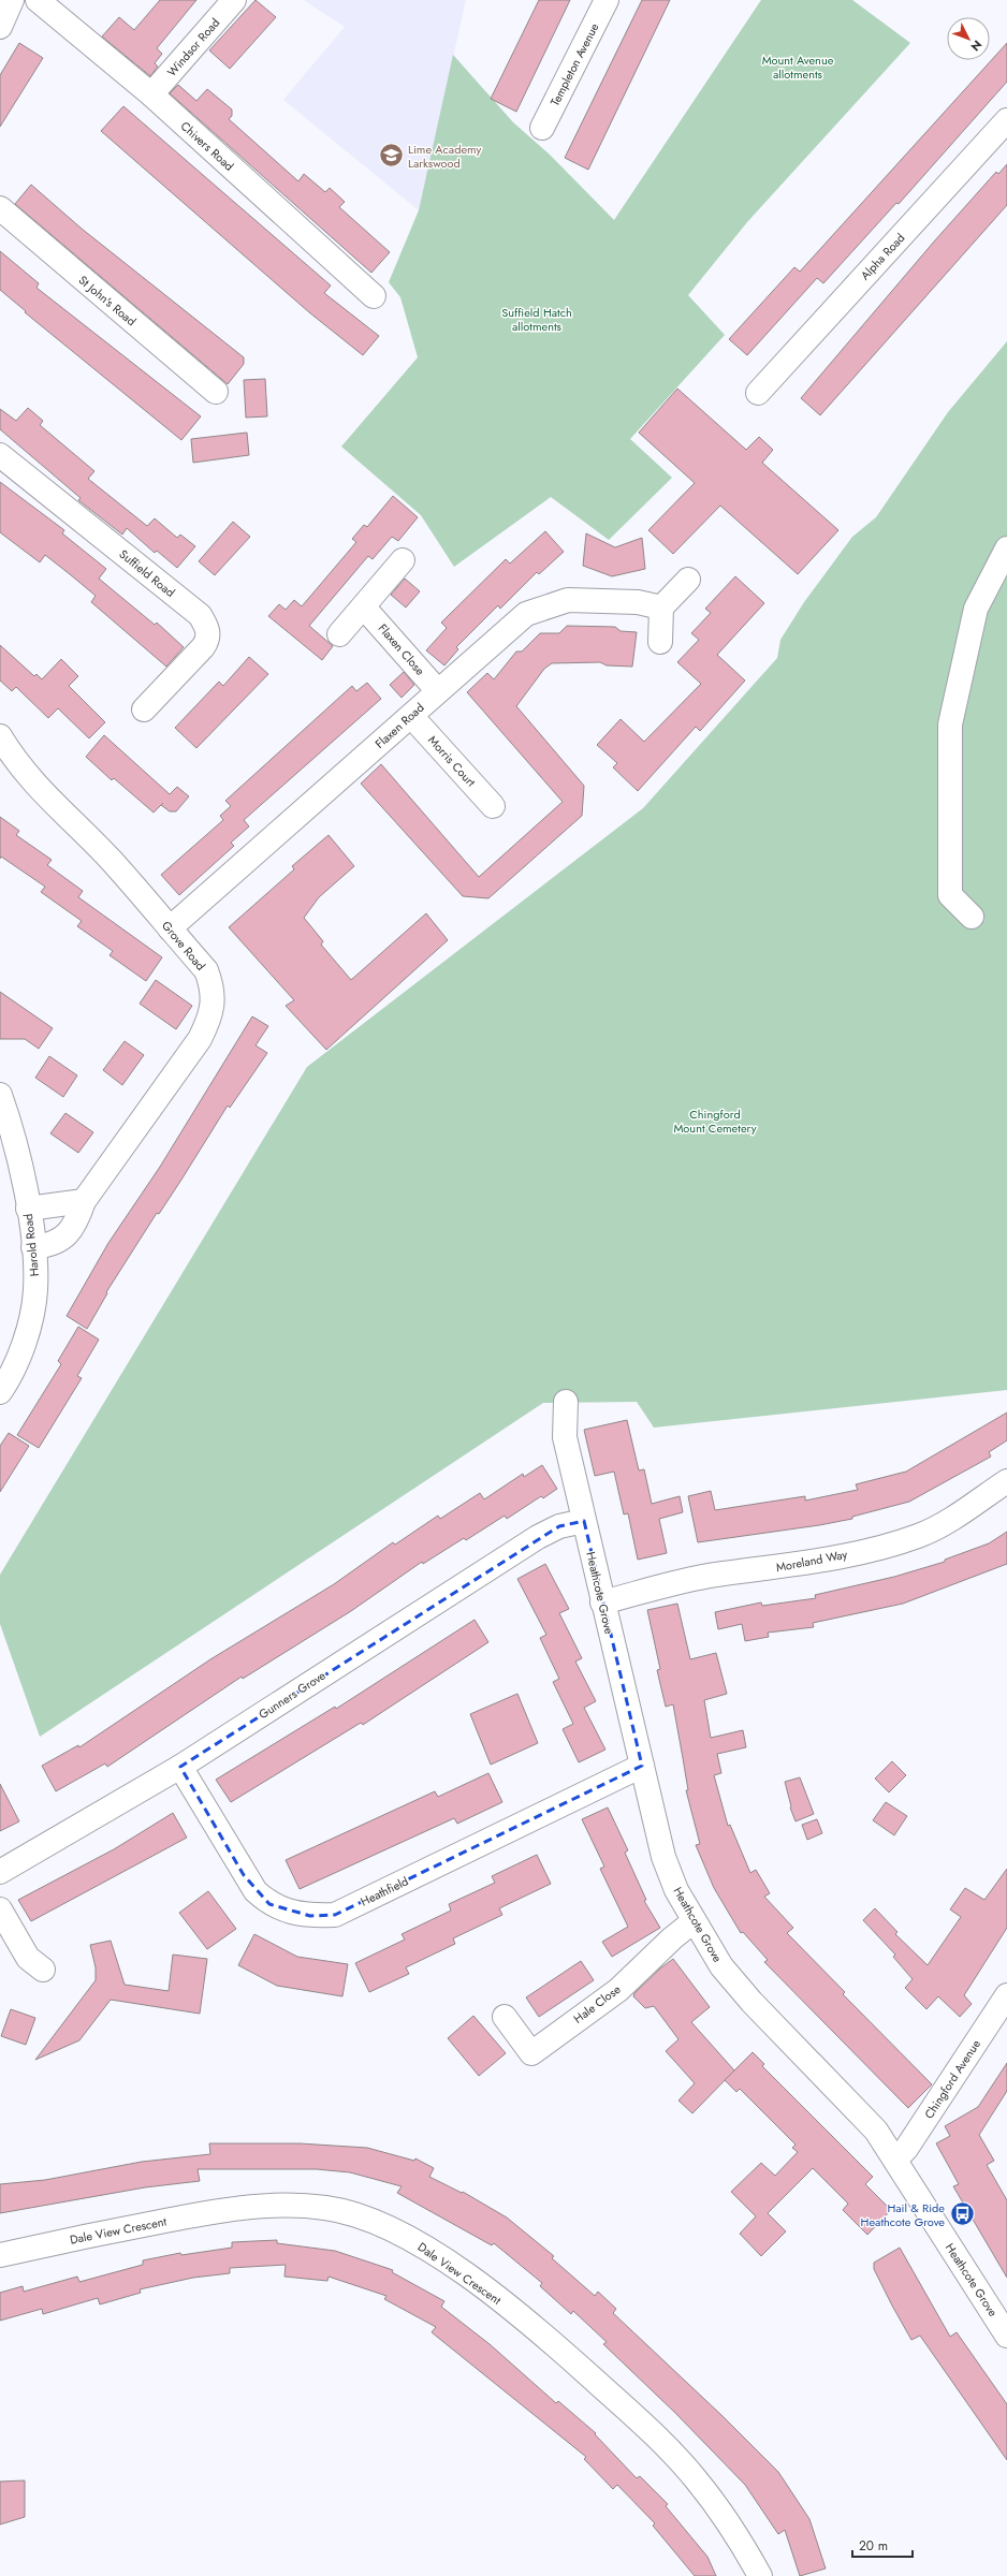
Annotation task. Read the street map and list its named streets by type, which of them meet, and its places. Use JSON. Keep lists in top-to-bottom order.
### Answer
{
  "streets": {
    "street": [
      "Windsor Road",
      "Templeton Avenue",
      "Chivers Road",
      "Alpha Road",
      "St John's Road",
      "Suffield Road",
      "Flaxen Close",
      "Flaxen Road",
      "Morris Court",
      "Grove Road",
      "Harold Road",
      "Moreland Way",
      "Heathcote Grove",
      "Gunners Grove",
      "Heathfield",
      "Hale Close",
      "Chingford Avenue",
      "Dale View Crescent"
    ]
  },
  "crossings": [
    ["Windsor Road", "Chivers Road"],
    ["Flaxen Close", "Flaxen Road"],
    ["Flaxen Road", "Morris Court"],
    ["Flaxen Road", "Grove Road"],
    ["Grove Road", "Harold Road"],
    ["Moreland Way", "Heathcote Grove"],
    ["Heathcote Grove", "Gunners Grove"],
    ["Heathcote Grove", "Heathfield"],
    ["Heathcote Grove", "Hale Close"],
    ["Heathcote Grove", "Chingford Avenue"],
    ["Gunners Grove", "Heathfield"]
  ],
  "parks": ["Mount Avenue allotments", "Suffield Hatch allotments", "Chingford Mount Cemetery"],
  "places": {
    "school or university": ["Lime Academy Larkswood"],
    "bus stop": ["Hail & Ride Heathcote Grove"]
  },
  "scale_bar": "20 m",
  "north": "bottom right"
}
